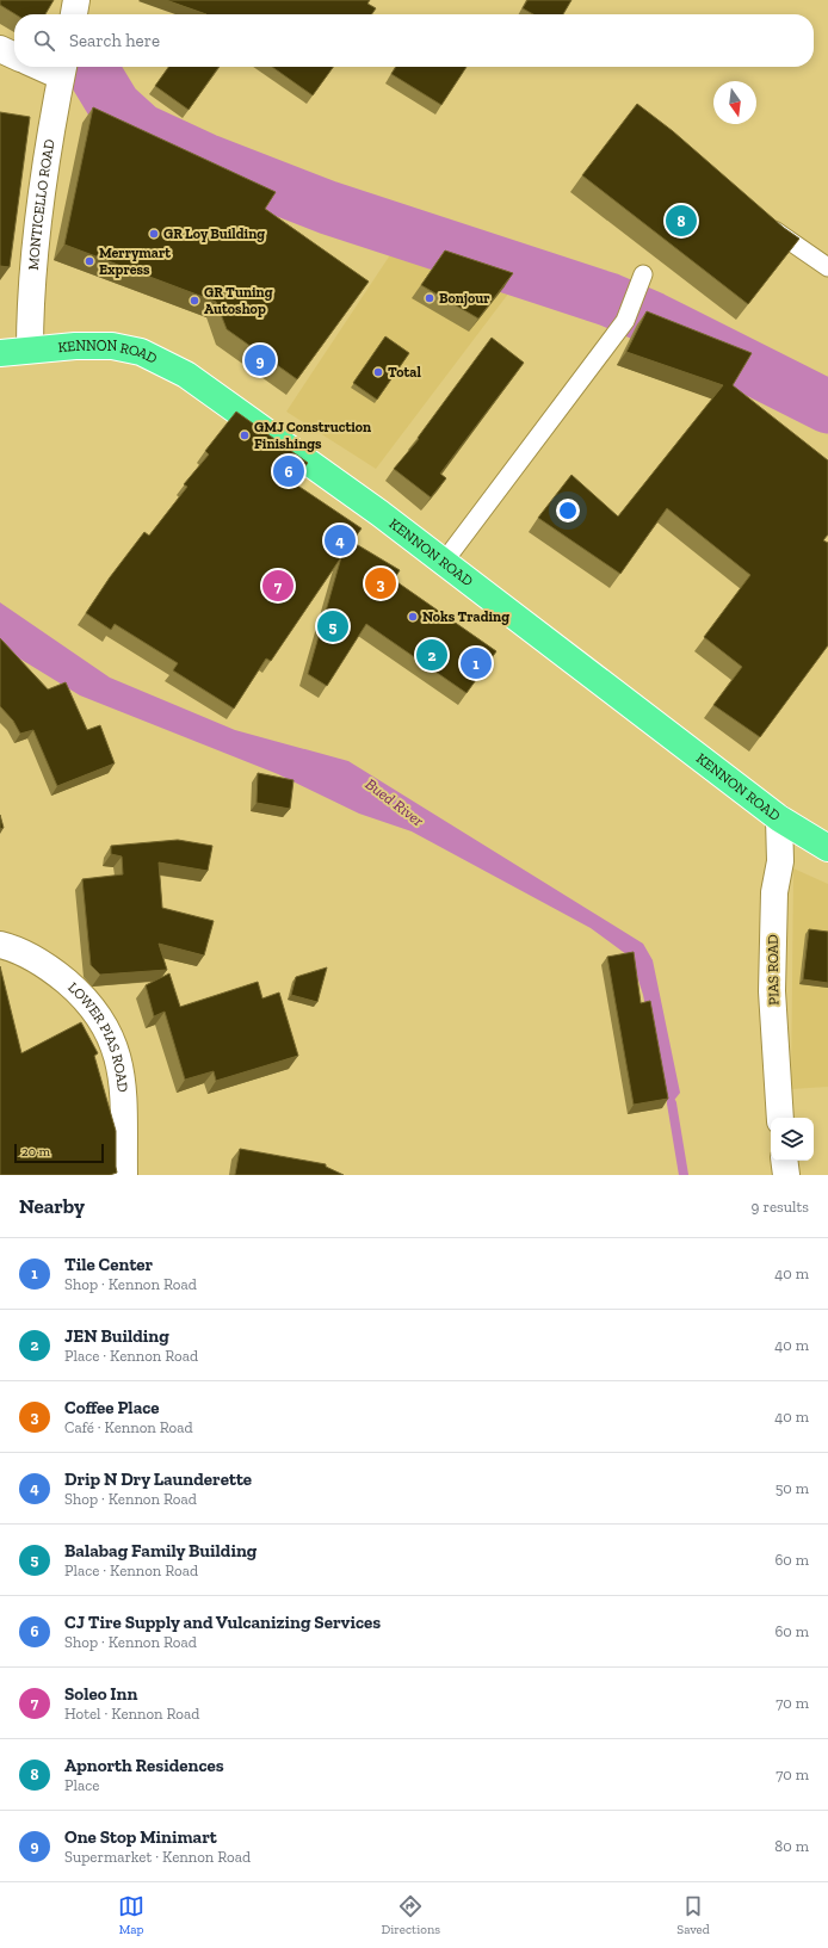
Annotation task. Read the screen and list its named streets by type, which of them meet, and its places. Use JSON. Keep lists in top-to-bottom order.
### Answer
{
  "streets": {
    "highway": ["KENNON ROAD"],
    "street": ["MONTICELLO ROAD", "PIAS ROAD", "LOWER PIAS ROAD"]
  },
  "crossings": [
    ["MONTICELLO ROAD", "KENNON ROAD"],
    ["KENNON ROAD", "PIAS ROAD"]
  ],
  "water": ["Bued River"],
  "places": [
    "GR Loy Building",
    "Merrymart Express",
    "Bonjour",
    "GR Tuning Autoshop",
    "Total",
    "GMJ Construction Finishings",
    "Noks Trading"
  ],
  "scale_bar": "20 m",
  "north": "bottom",
  "page": {
    "search": "Search here",
    "pins": [
      "8",
      "9",
      "6",
      "4",
      "3",
      "7",
      "5",
      "2",
      "1"
    ],
    "scale": "20 m",
    "heading": ["Nearby", "9 results"],
    "list": [
      {
        "mark": "1",
        "name": "Tile Center",
        "note": "Shop · Kennon Road",
        "value": "40 m"
      },
      {
        "mark": "2",
        "name": "JEN Building",
        "note": "Place · Kennon Road",
        "value": "40 m"
      },
      {
        "mark": "3",
        "name": "Coffee Place",
        "note": "Café · Kennon Road",
        "value": "40 m"
      },
      {
        "mark": "4",
        "name": "Drip N Dry Launderette",
        "note": "Shop · Kennon Road",
        "value": "50 m"
      },
      {
        "mark": "5",
        "name": "Balabag Family Building",
        "note": "Place · Kennon Road",
        "value": "60 m"
      },
      {
        "mark": "6",
        "name": "CJ Tire Supply and Vulcanizing Services",
        "note": "Shop · Kennon Road",
        "value": "60 m"
      },
      {
        "mark": "7",
        "name": "Soleo Inn",
        "note": "Hotel · Kennon Road",
        "value": "70 m"
      },
      {
        "mark": "8",
        "name": "Apnorth Residences",
        "note": "Place",
        "value": "70 m"
      },
      {
        "mark": "9",
        "name": "One Stop Minimart",
        "note": "Supermarket · Kennon Road",
        "value": "80 m"
      }
    ],
    "nav": ["Map", "Directions", "Saved"]
  }
}
